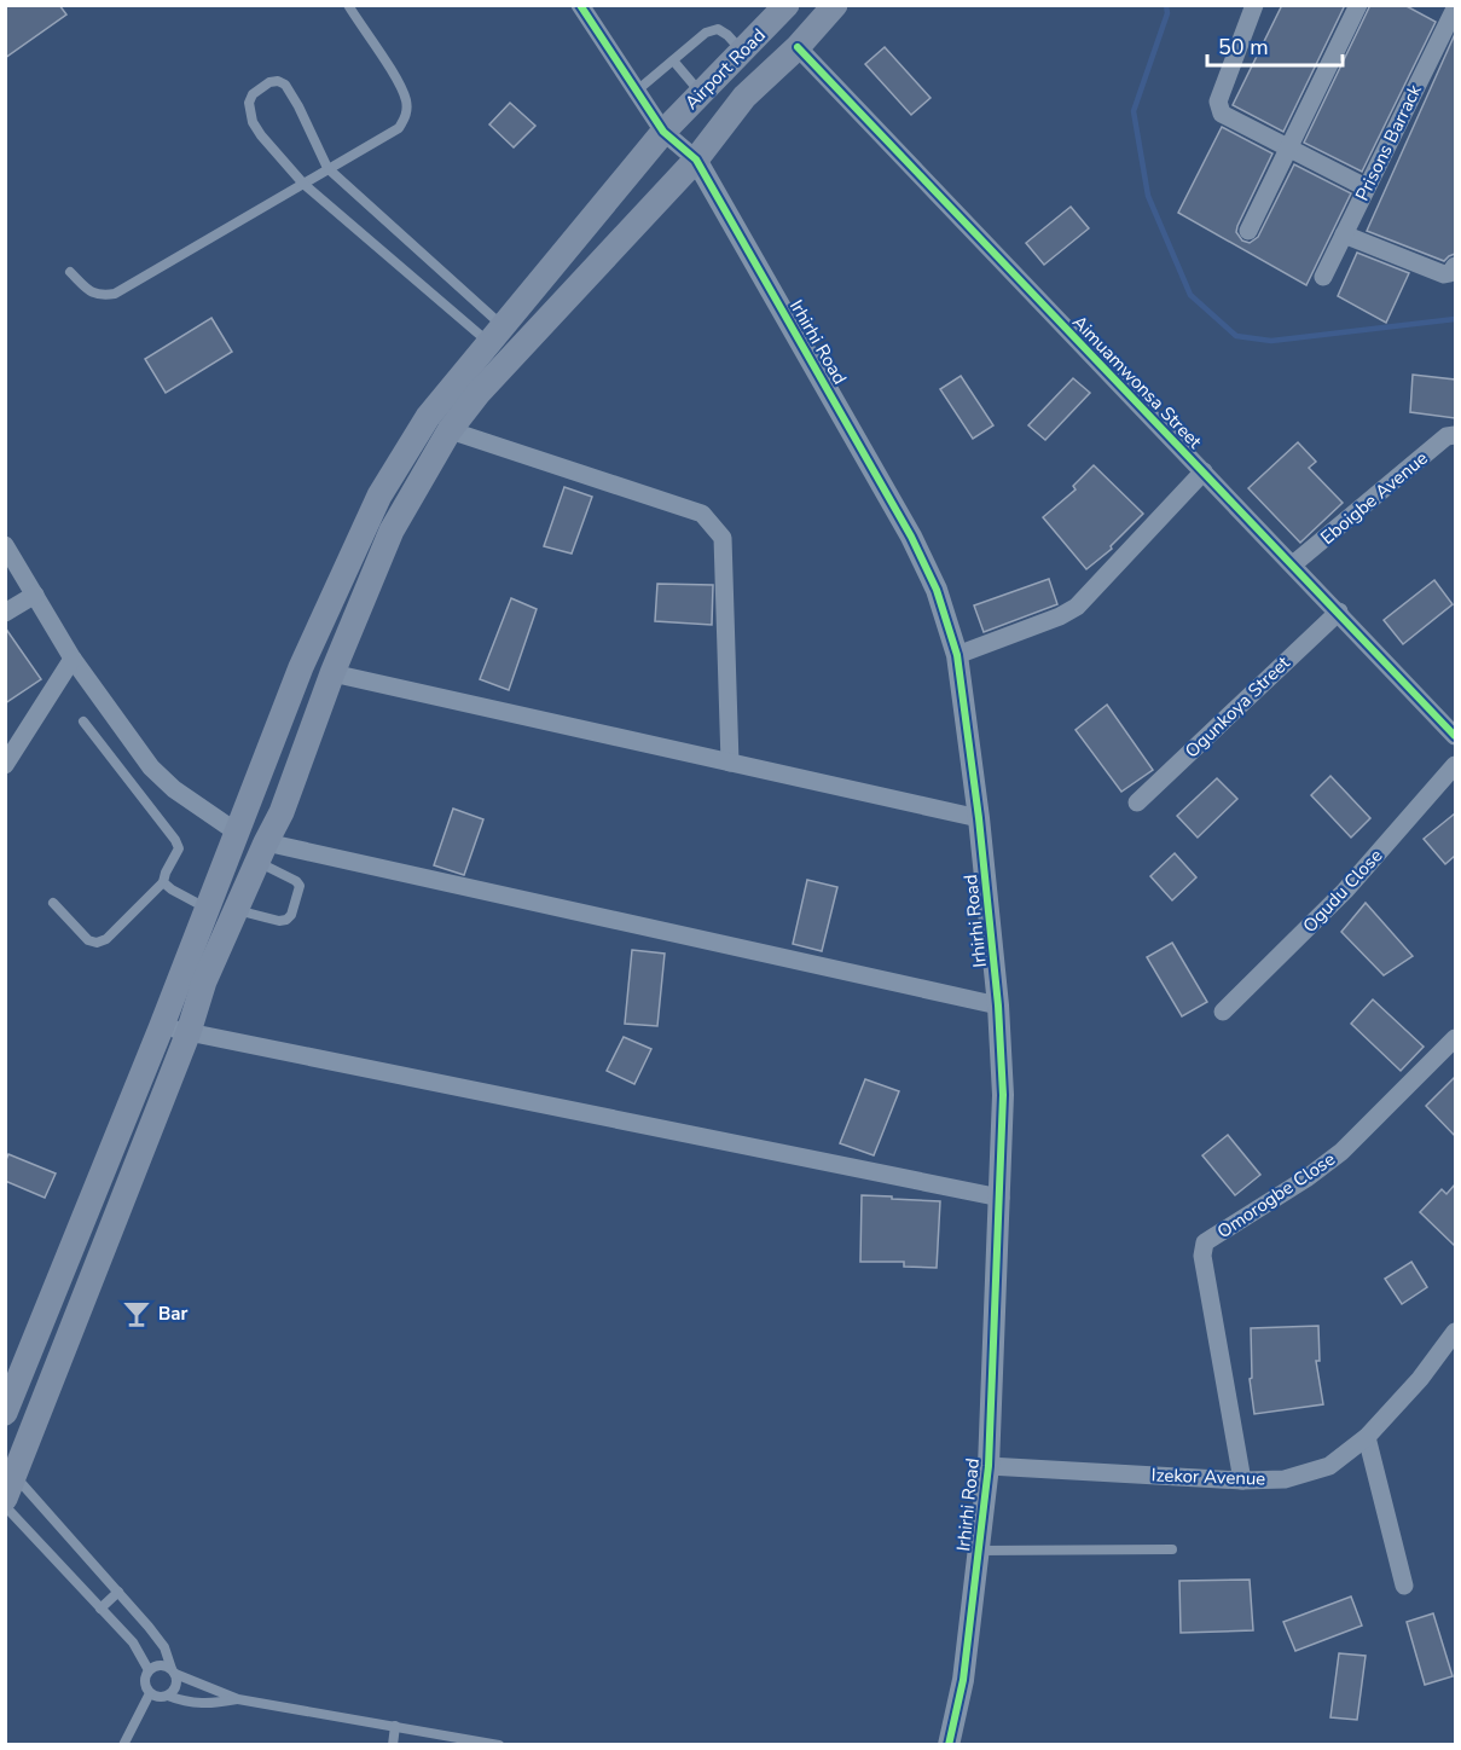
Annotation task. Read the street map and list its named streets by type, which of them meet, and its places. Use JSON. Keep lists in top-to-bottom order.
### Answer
{
  "streets": {
    "main road": ["Airport Road"],
    "street": [
      "Prisons Barrack",
      "Irhirhi Road",
      "Aimuamwonsa Street",
      "Eboigbe Avenue",
      "Ogunkoya Street",
      "Ogudu Close",
      "Omorogbe Close",
      "Izekor Avenue"
    ]
  },
  "crossings": [
    ["Airport Road", "Irhirhi Road"],
    ["Airport Road", "Aimuamwonsa Street"],
    ["Irhirhi Road", "Izekor Avenue"],
    ["Aimuamwonsa Street", "Eboigbe Avenue"],
    ["Aimuamwonsa Street", "Ogunkoya Street"],
    ["Omorogbe Close", "Izekor Avenue"]
  ],
  "places": {
    "bar": ["Bar"]
  },
  "scale_bar": "50 m"
}
